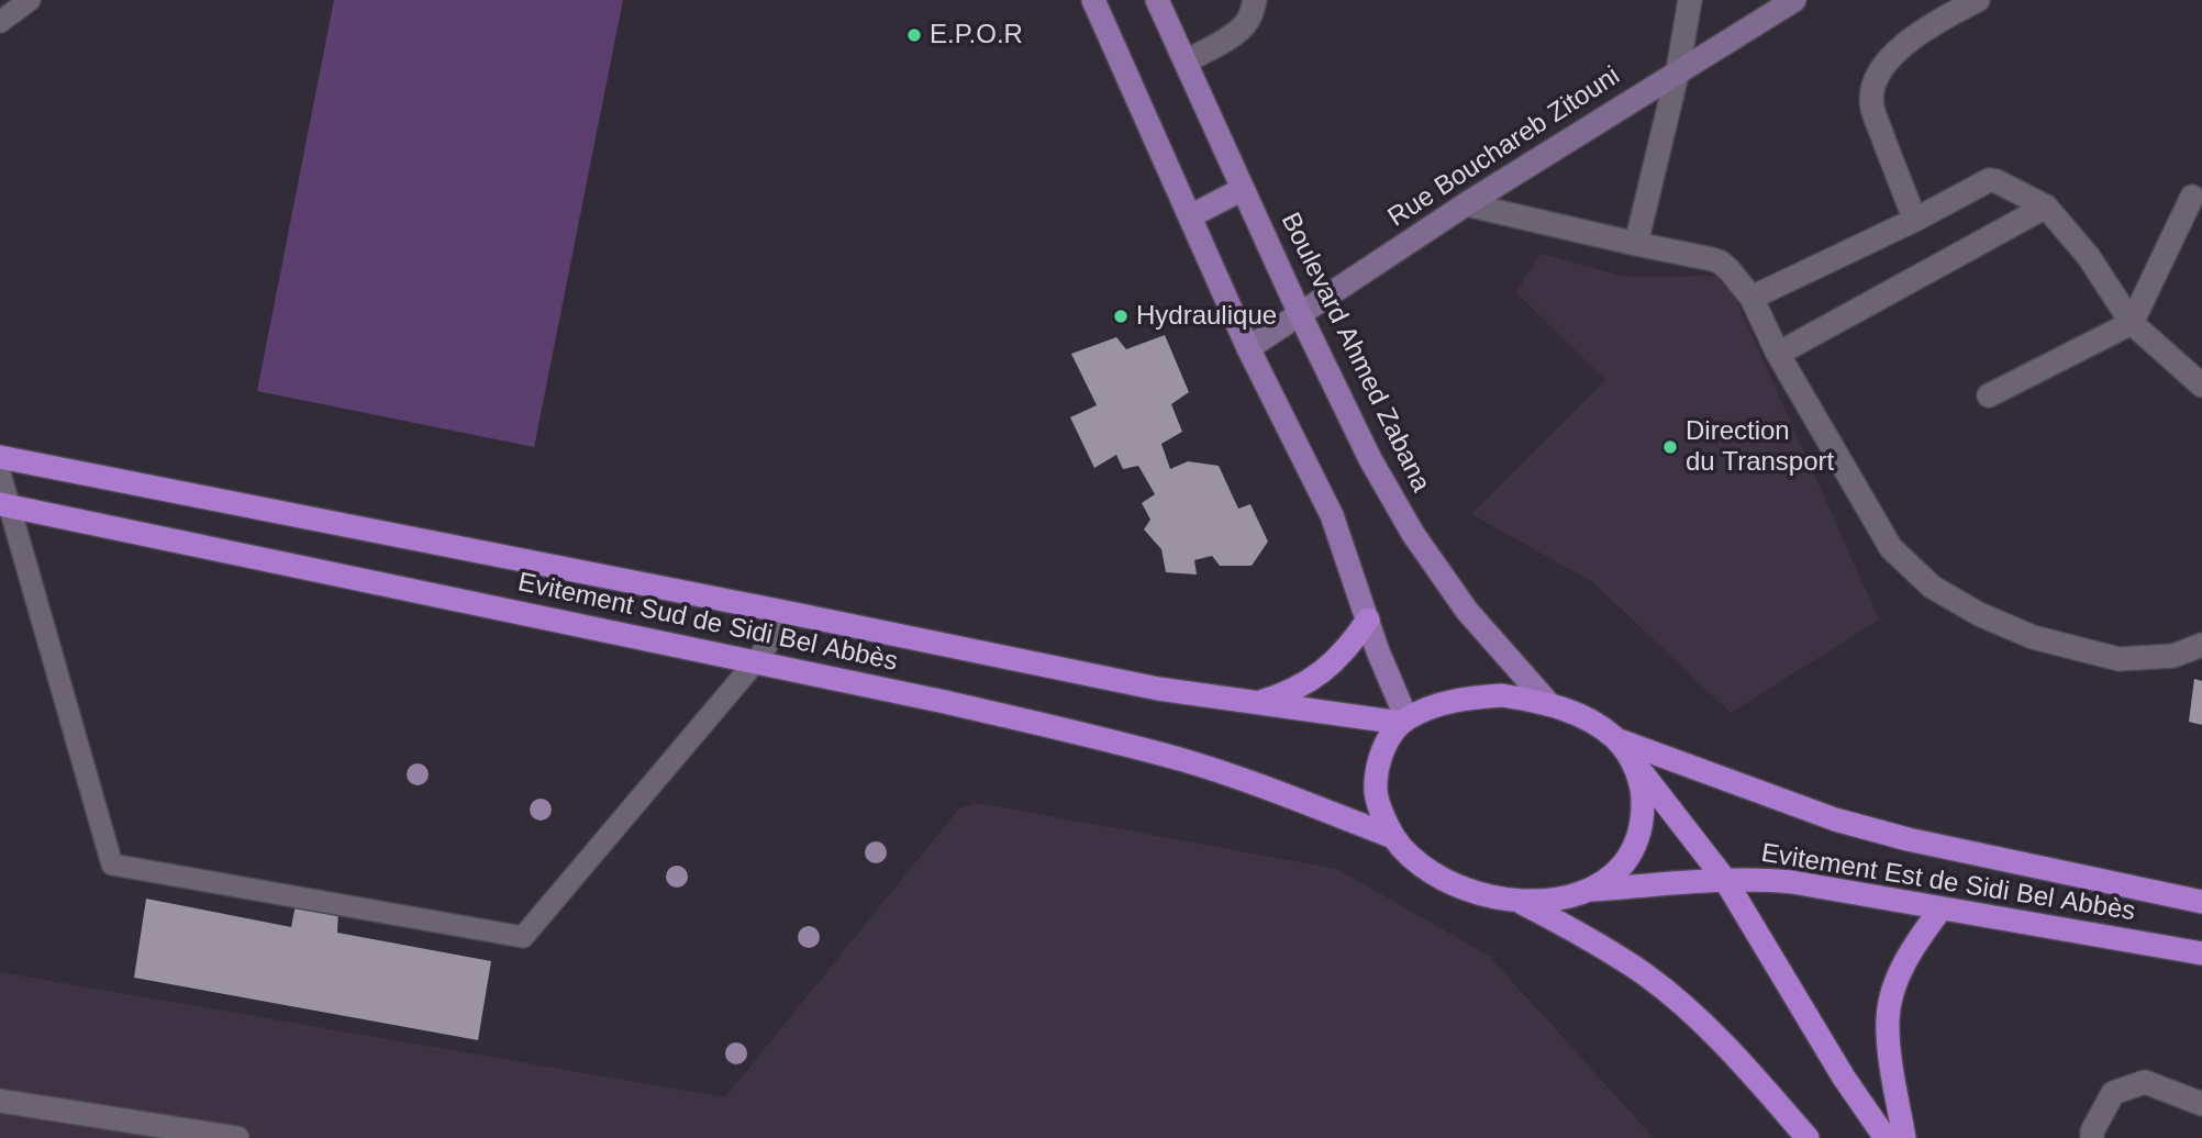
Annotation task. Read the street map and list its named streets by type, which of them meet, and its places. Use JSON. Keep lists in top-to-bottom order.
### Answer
{
  "streets": {
    "highway": ["Evitement Sud de Sidi Bel Abbès", "Evitement Est de Sidi Bel Abbès"],
    "main road": ["Boulevard Ahmed Zabana"],
    "street": ["Rue Bouchareb Zitouni"]
  },
  "crossings": [
    ["Rue Bouchareb Zitouni", "Boulevard Ahmed Zabana"],
    ["Boulevard Ahmed Zabana", "Evitement Sud de Sidi Bel Abbès"],
    ["Boulevard Ahmed Zabana", "Evitement Est de Sidi Bel Abbès"],
    ["Evitement Sud de Sidi Bel Abbès", "Evitement Est de Sidi Bel Abbès"]
  ],
  "places": ["E.P.O.R", "Hydraulique", "Direction du Transport"]
}
